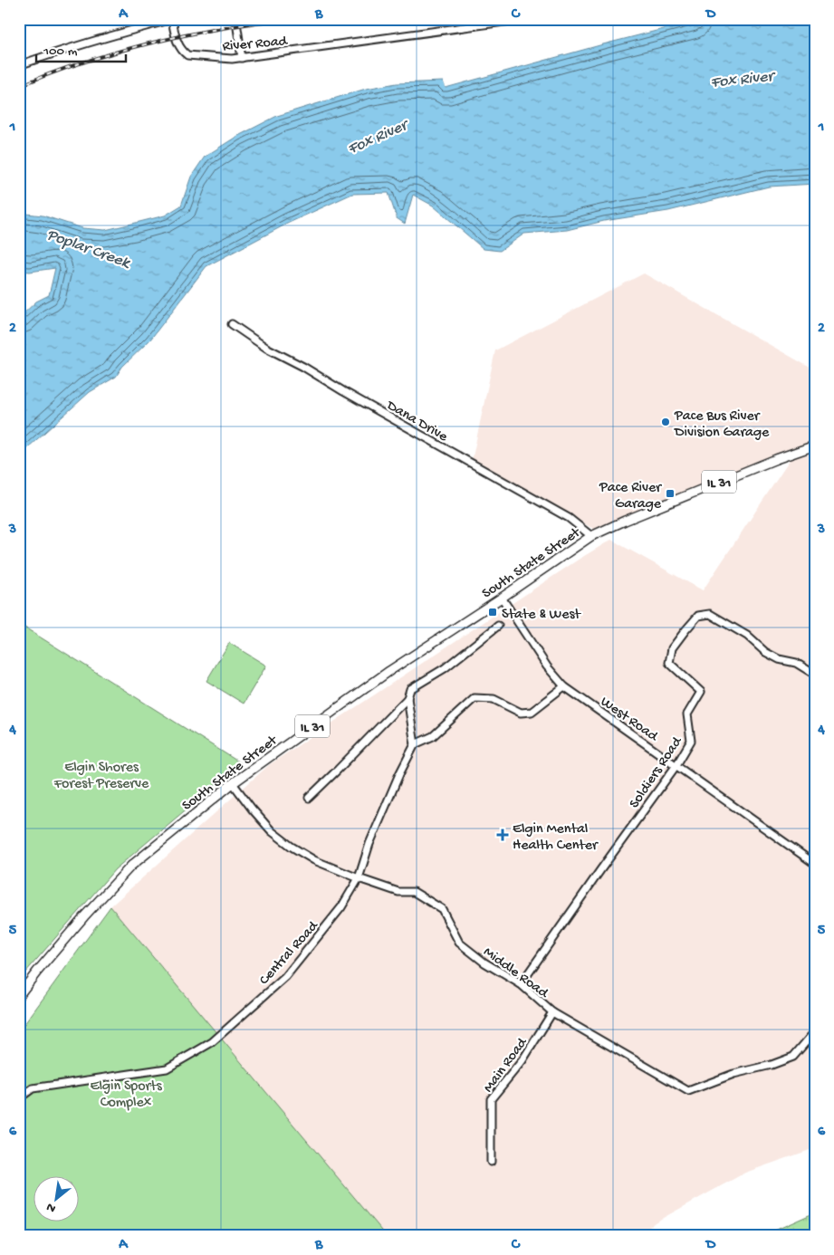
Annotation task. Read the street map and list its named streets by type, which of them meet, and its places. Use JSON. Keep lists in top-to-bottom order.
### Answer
{
  "streets": {
    "main road": ["IL 31", "South State Street"],
    "street": [
      "River Road",
      "Dana Drive",
      "West Road",
      "Soldiers Road",
      "Central Road",
      "Middle Road",
      "Main Road"
    ]
  },
  "crossings": [
    ["Dana Drive", "South State Street"],
    ["South State Street", "West Road"],
    ["South State Street", "Middle Road"],
    ["West Road", "Soldiers Road"],
    ["Soldiers Road", "Middle Road"],
    ["Central Road", "Middle Road"],
    ["Middle Road", "Main Road"]
  ],
  "water": ["Fox River", "Poplar Creek"],
  "parks": ["Elgin Shores Forest Preserve", "Elgin Sports Complex"],
  "places": {
    "other": ["Pace Bus River Division Garage"],
    "transit": ["Pace River Garage", "State & West"],
    "health": ["Elgin Mental Health Center"]
  },
  "scale_bar": "100 m",
  "north": "bottom left",
  "grid": {
    "columns": [
      "A",
      "B",
      "C",
      "D"
    ],
    "rows": [
      "1",
      "2",
      "3",
      "4",
      "5",
      "6"
    ]
  }
}
